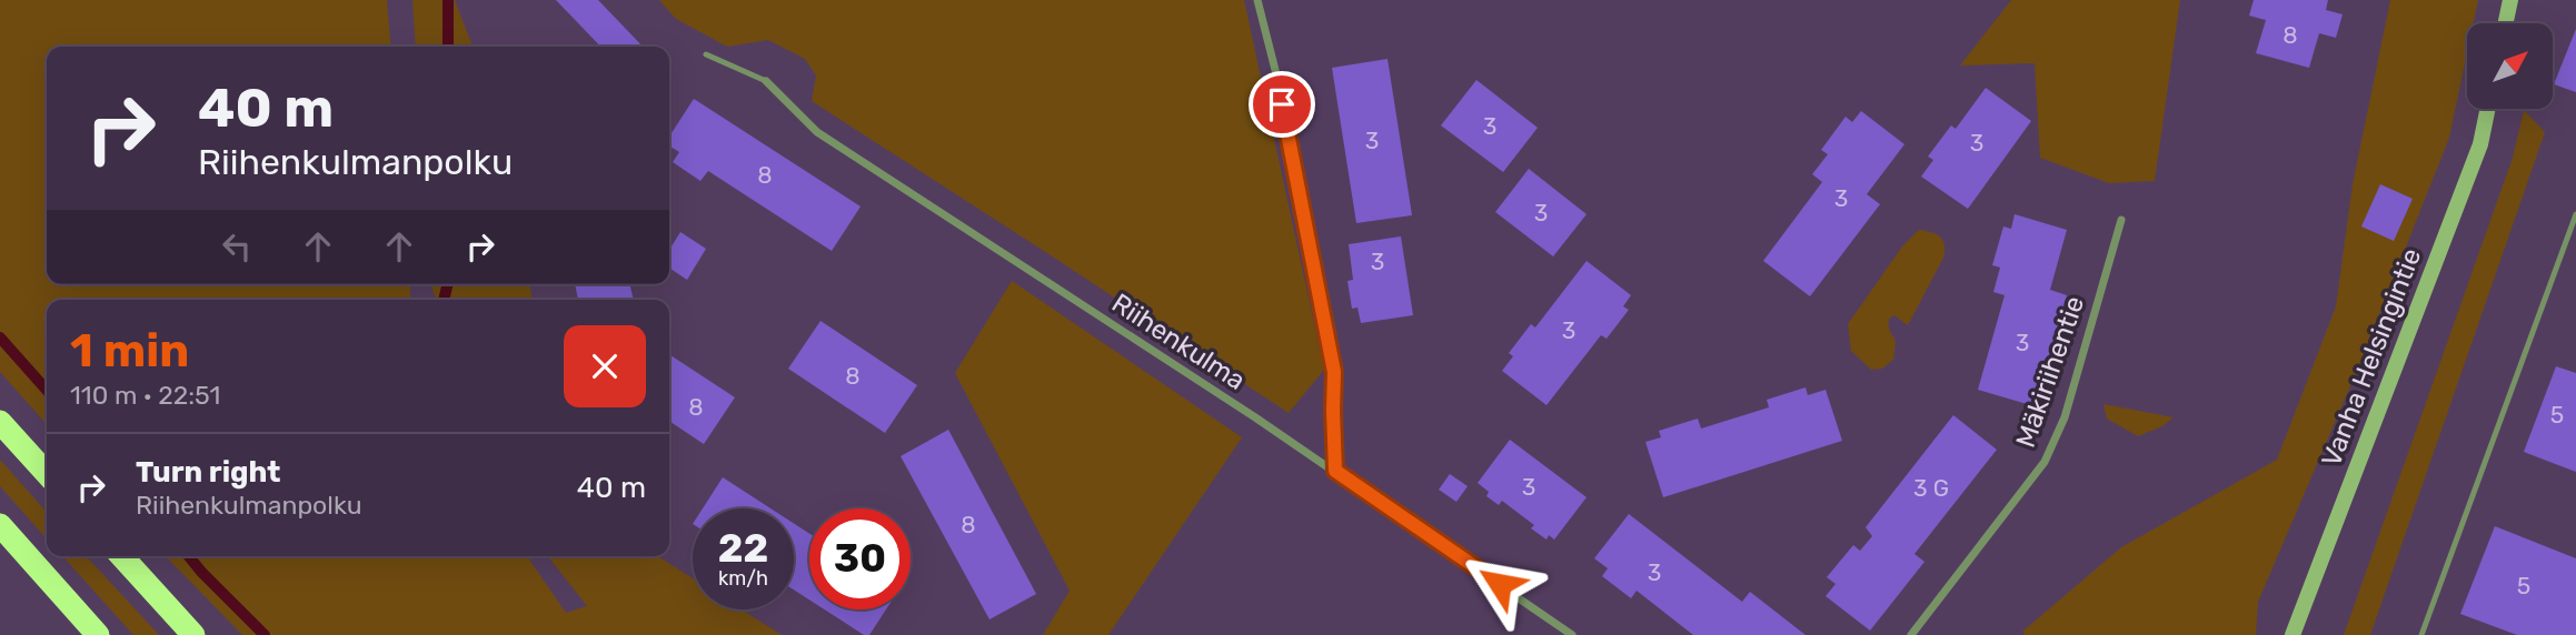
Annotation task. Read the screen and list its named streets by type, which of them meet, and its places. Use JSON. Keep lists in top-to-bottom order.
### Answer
{
  "streets": {
    "main road": ["Vanha Helsingintie"],
    "street": ["Riihenkulma", "Mäkiriihentie"]
  },
  "house_numbers": [
    "8",
    "3",
    "3",
    "3",
    "8",
    "3",
    "3",
    "3",
    "3",
    "3",
    "8",
    "8",
    "5",
    "3",
    "3 G",
    "8",
    "3",
    "5"
  ],
  "north": "top right",
  "page": {
    "turn": ["40 m", "Riihenkulmanpolku"],
    "heading": ["1 min", "110 m · 22:51"],
    "list": [
      {
        "name": "Turn right",
        "note": "Riihenkulmanpolku",
        "value": "40 m"
      }
    ],
    "speed": "22 km/h",
    "limit": "30"
  }
}
